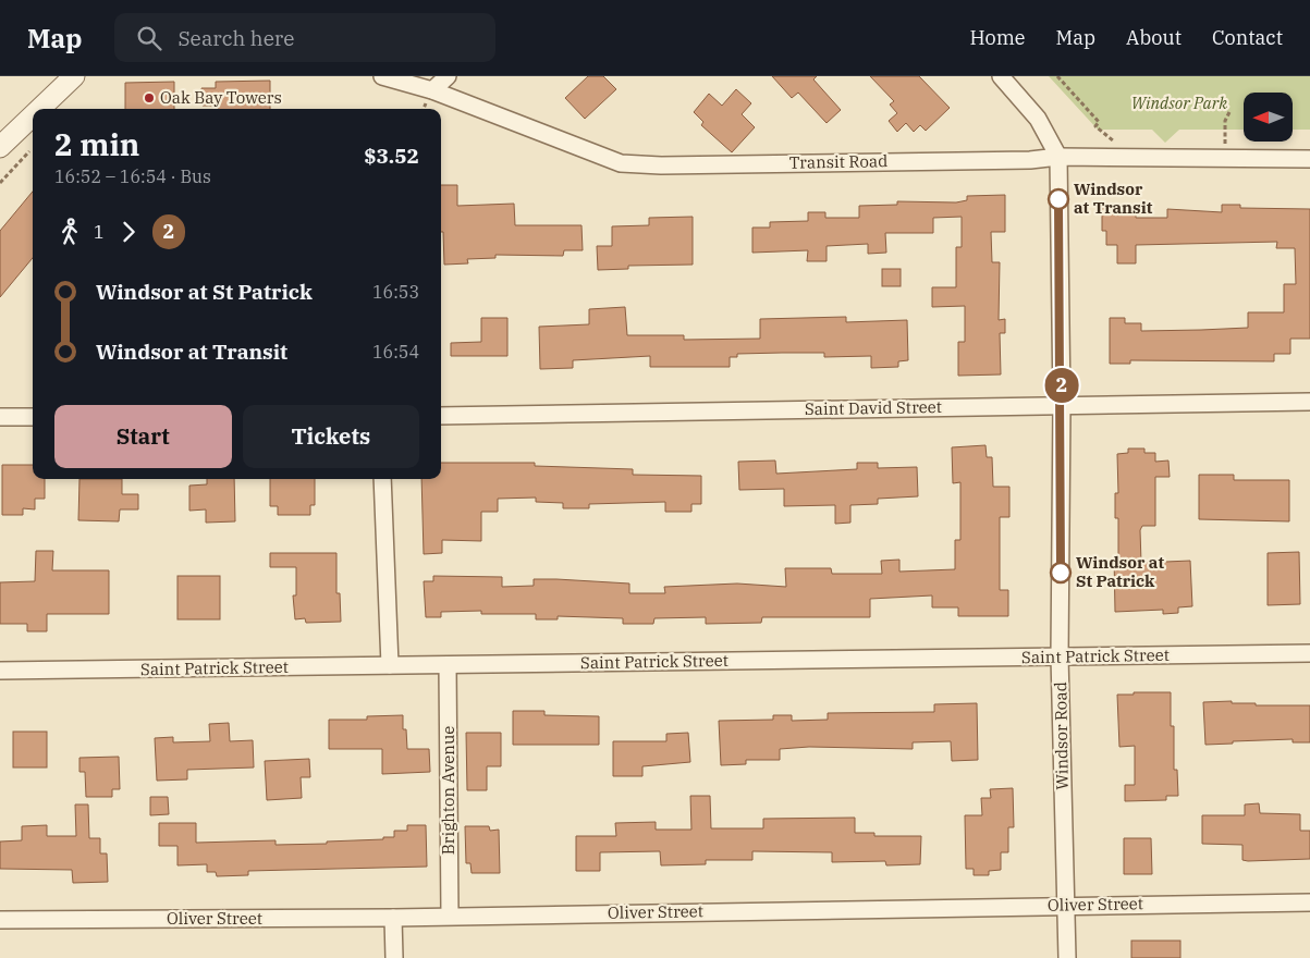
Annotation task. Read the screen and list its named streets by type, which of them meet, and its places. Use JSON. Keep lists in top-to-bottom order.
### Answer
{
  "streets": {
    "street": [
      "Transit Road",
      "Saint David Street",
      "Saint Patrick Street",
      "Windsor Road",
      "Brighton Avenue",
      "Oliver Street"
    ]
  },
  "crossings": [
    ["Transit Road", "Windsor Road"],
    ["Saint David Street", "Windsor Road"],
    ["Saint Patrick Street", "Windsor Road"],
    ["Saint Patrick Street", "Brighton Avenue"],
    ["Windsor Road", "Oliver Street"],
    ["Brighton Avenue", "Oliver Street"]
  ],
  "parks": ["Windsor Park"],
  "places": ["Oak Bay Towers", "Windsor at Transit", "Windsor at St Patrick"],
  "lines": ["bus line 2"],
  "north": "left",
  "page": {
    "header": "Map",
    "search": "Search here",
    "nav": [
      "Home",
      "Map",
      "About",
      "Contact"
    ],
    "on_map": "2",
    "heading": ["2 min", "16:52 – 16:54 · Bus", "$3.52"],
    "legs": ["1", "2"],
    "list": [
      {
        "name": "Windsor at St Patrick",
        "value": "16:53"
      },
      {
        "name": "Windsor at Transit",
        "value": "16:54"
      }
    ],
    "buttons": ["Start", "Tickets"]
  }
}
